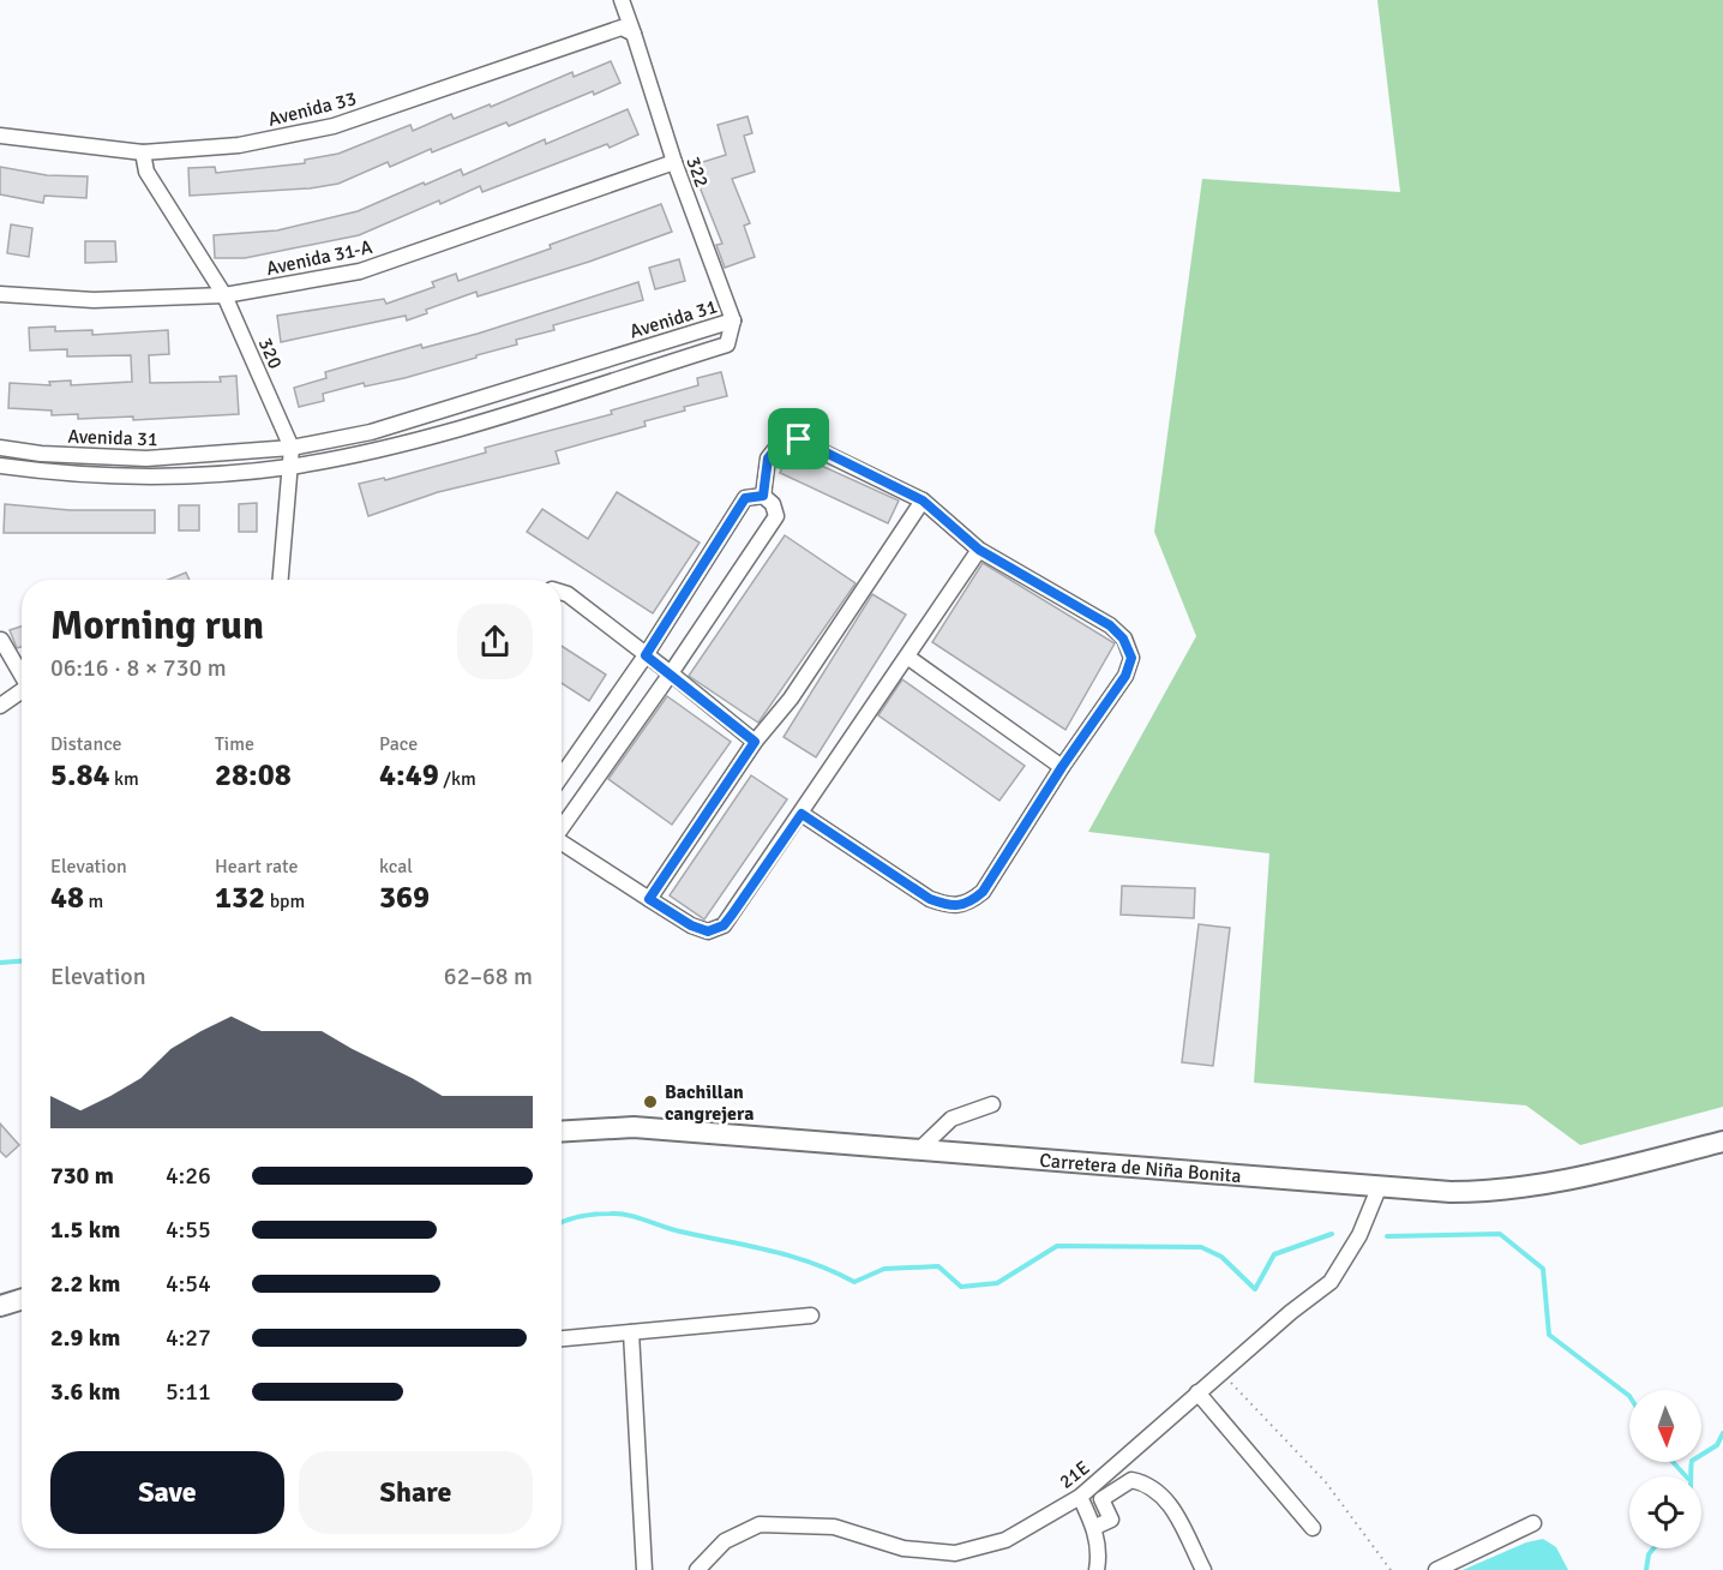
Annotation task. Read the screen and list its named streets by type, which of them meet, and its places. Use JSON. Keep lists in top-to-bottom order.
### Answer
{
  "streets": {
    "main road": ["Carretera de Niña Bonita"],
    "street": [
      "Avenida 33",
      "322",
      "Avenida 31-A",
      "Avenida 31",
      "320",
      "21E"
    ]
  },
  "crossings": [
    ["Avenida 33", "322"],
    ["Avenida 33", "320"],
    ["322", "Avenida 31-A"],
    ["322", "Avenida 31"],
    ["Avenida 31-A", "320"],
    ["Avenida 31", "320"],
    ["Carretera de Niña Bonita", "21E"]
  ],
  "places": ["Bachillan cangrejera"],
  "north": "bottom",
  "page": {
    "heading": ["Morning run", "06:16 · 8 × 730 m"],
    "stats": [
      ["Distance", "5.84 km"],
      ["Time", "28:08"],
      ["Pace", "4:49 /km"],
      ["Elevation", "48 m"],
      ["Heart rate", "132 bpm"],
      ["kcal", "369"]
    ],
    "chart": ["Elevation", "62–68 m"],
    "list": [
      {
        "name": "730 m",
        "note": "4:26"
      },
      {
        "name": "1.5 km",
        "note": "4:55"
      },
      {
        "name": "2.2 km",
        "note": "4:54"
      },
      {
        "name": "2.9 km",
        "note": "4:27"
      },
      {
        "name": "3.6 km",
        "note": "5:11"
      }
    ],
    "buttons": ["Save", "Share"]
  }
}
